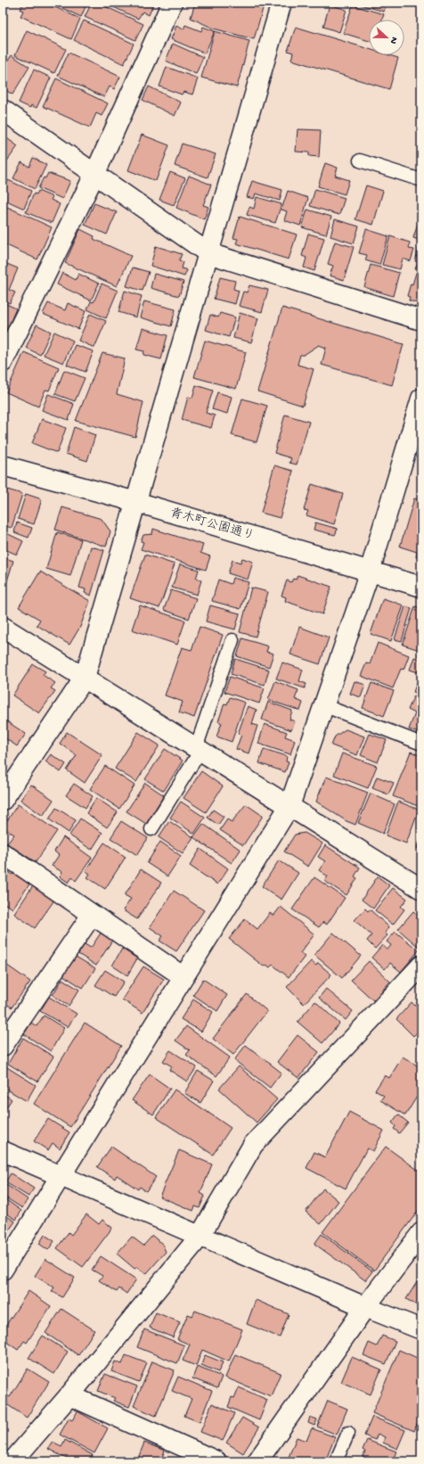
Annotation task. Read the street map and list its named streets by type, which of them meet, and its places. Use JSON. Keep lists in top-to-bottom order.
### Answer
{
  "streets": {
    "street": ["青木町公園通り"]
  },
  "north": "right"
}
